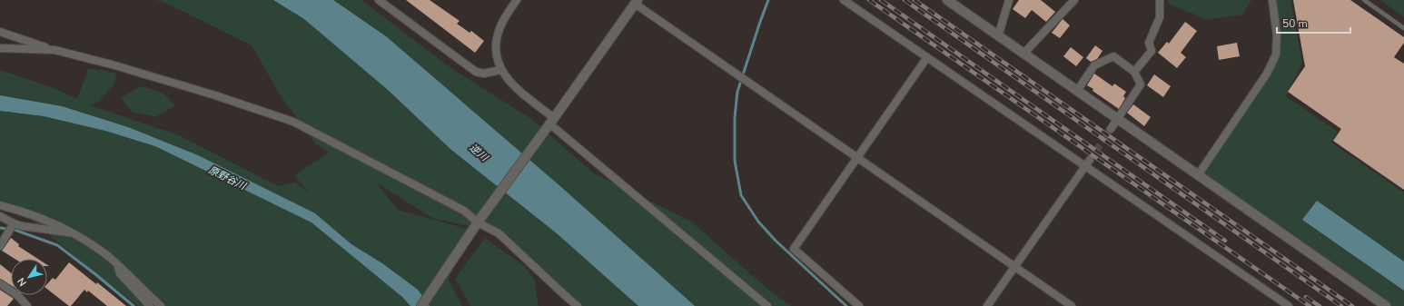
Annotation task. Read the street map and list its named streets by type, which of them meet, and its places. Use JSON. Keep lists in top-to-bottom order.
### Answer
{
  "water": ["逆川", "原野谷川"],
  "scale_bar": "50 m",
  "north": "bottom left"
}
